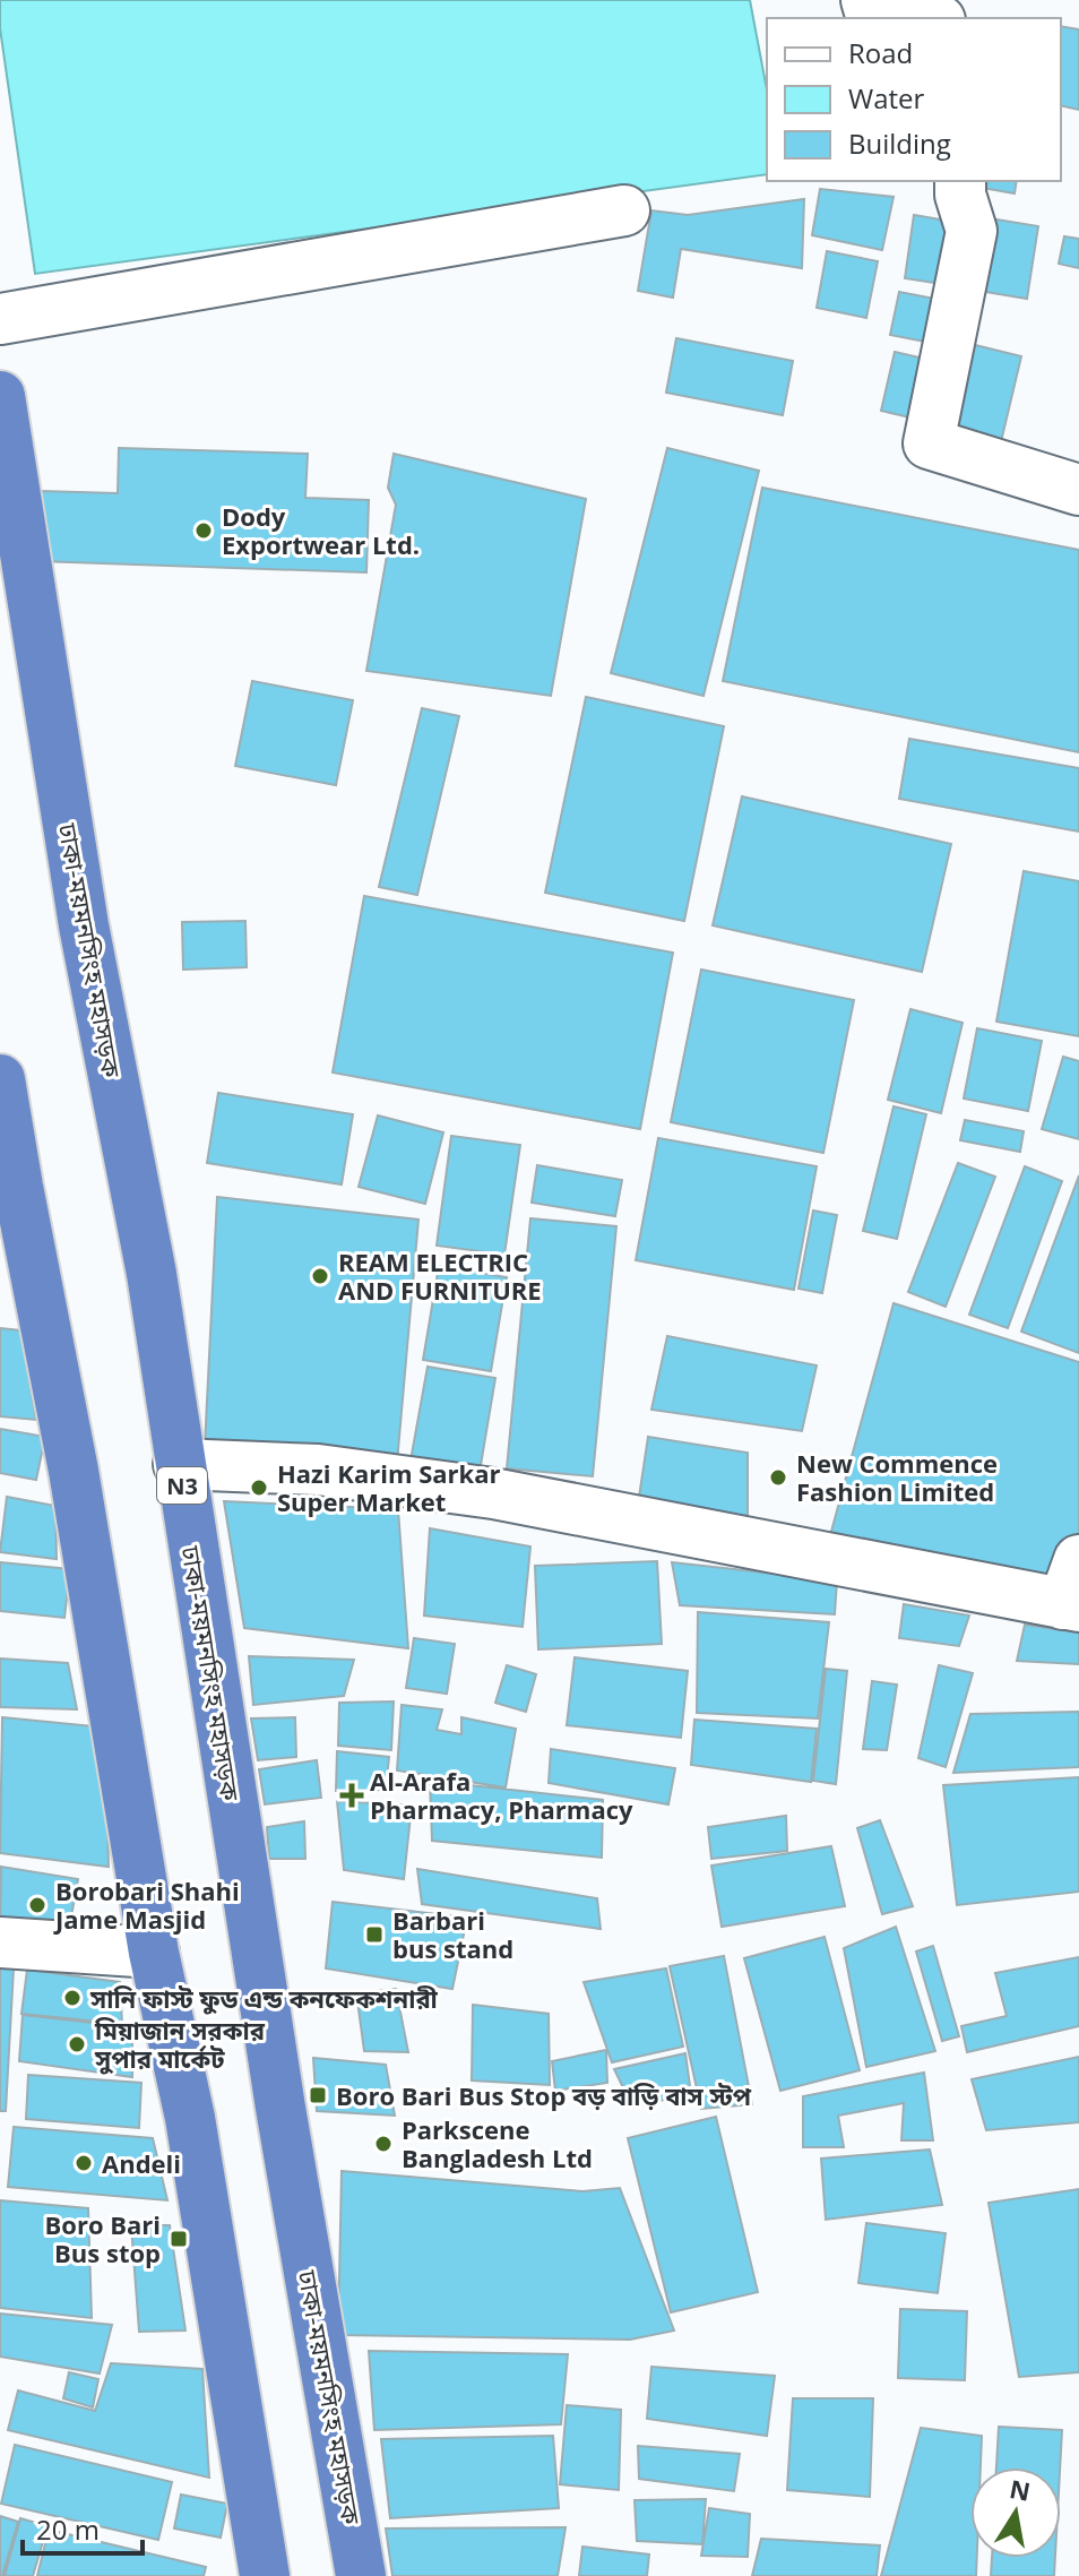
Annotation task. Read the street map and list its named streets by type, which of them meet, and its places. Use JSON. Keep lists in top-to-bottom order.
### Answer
{
  "streets": {
    "highway": ["ঢাকা-ময়মনসিংহ মহাসড়ক", "N3"]
  },
  "places": {
    "other": [
      "Dody Exportwear Ltd.",
      "REAM ELECTRIC AND FURNITURE",
      "New Commence Fashion Limited",
      "Hazi Karim Sarkar Super Market",
      "Borobari Shahi Jame Masjid",
      "সানি ফাস্ট ফুড এন্ড কনফেকশনারী",
      "মিয়াজান সরকার সুপার মার্কেট",
      "Parkscene Bangladesh Ltd",
      "Andeli"
    ],
    "health": ["Al-Arafa Pharmacy, Pharmacy"],
    "transit": ["Barbari bus stand", "Boro Bari Bus Stop বড় বাড়ি বাস স্টপ", "Boro Bari Bus stop"]
  },
  "legend": ["Road", "Water", "Building"],
  "scale_bar": "20 m",
  "north": "top"
}
